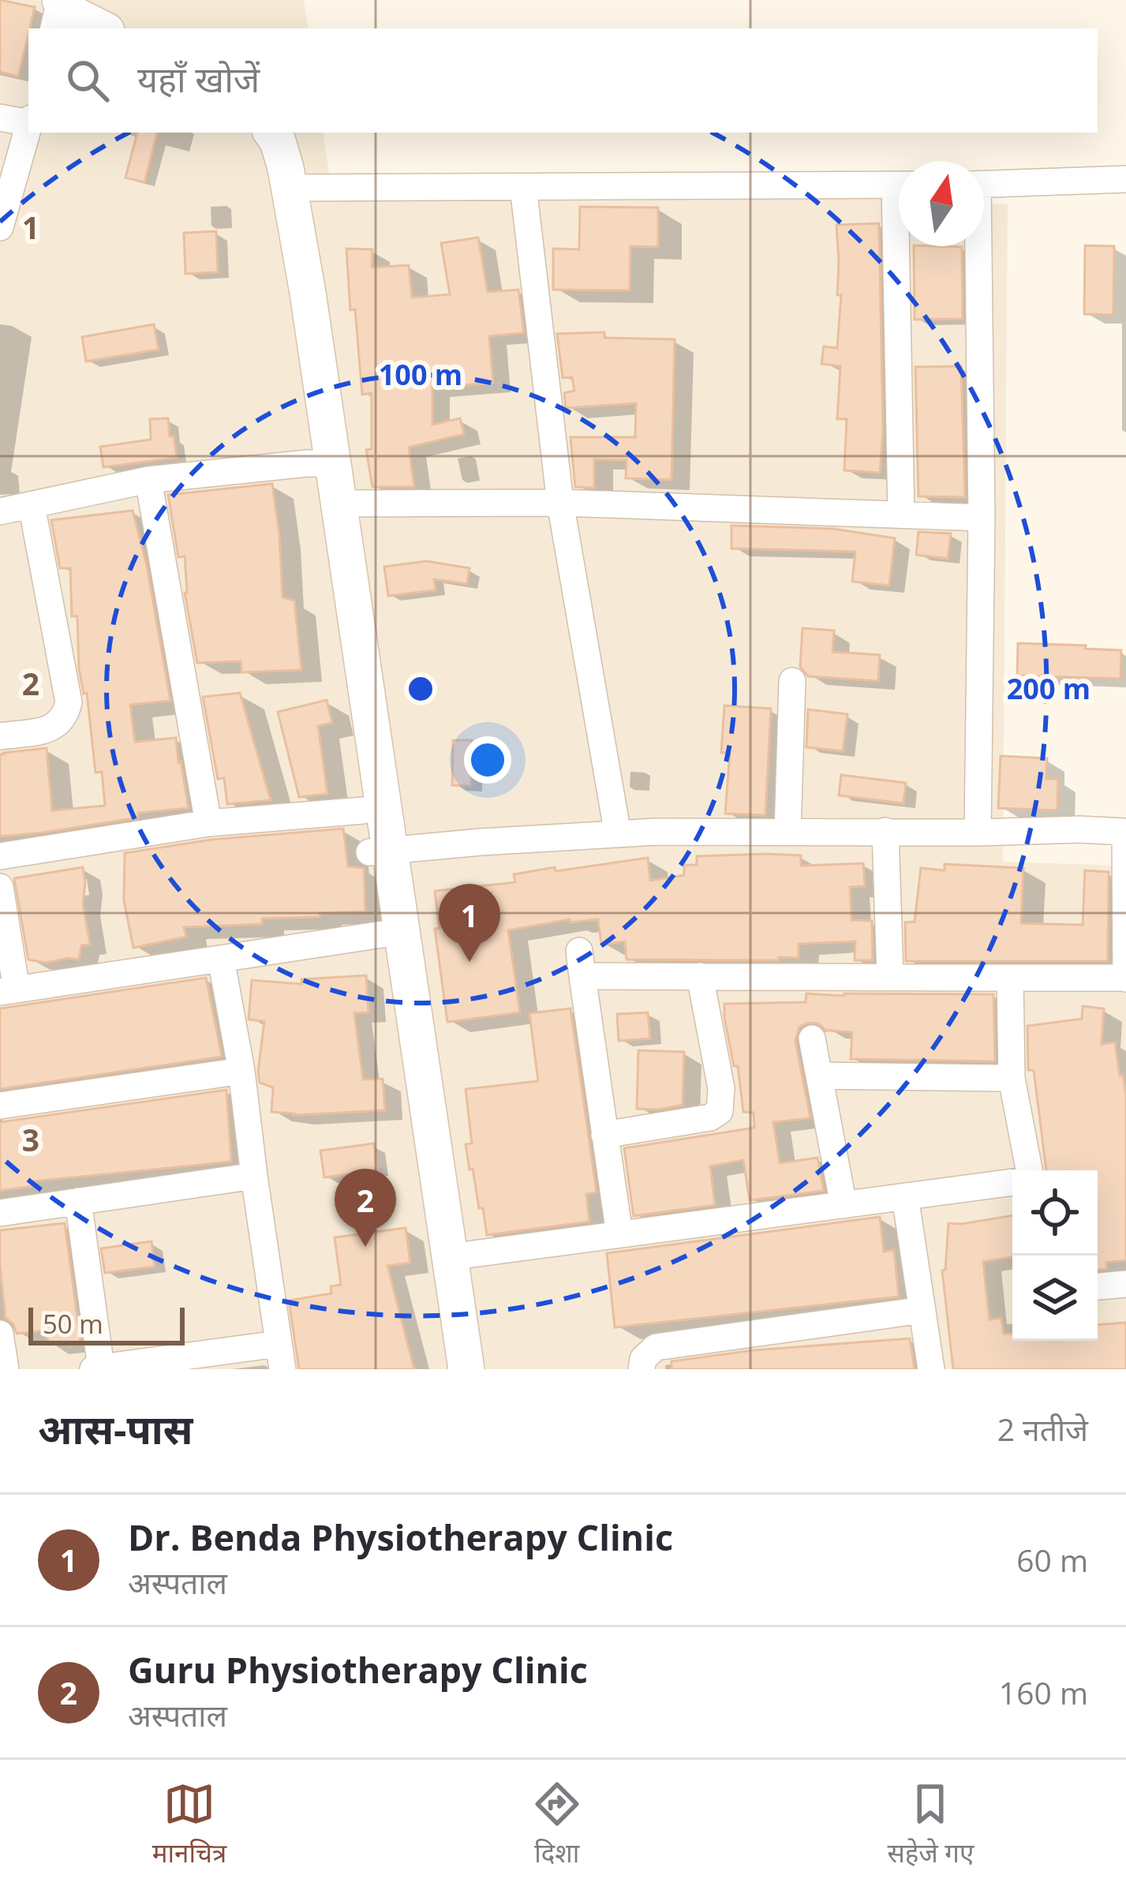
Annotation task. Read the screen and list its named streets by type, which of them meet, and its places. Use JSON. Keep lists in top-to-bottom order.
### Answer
{
  "scale_bar": "50 m",
  "north": "top",
  "page": {
    "search": "यहाँ खोजें",
    "pins": ["1", "2"],
    "scale": "50 m",
    "heading": ["आस-पास", "2 नतीजे"],
    "list": [
      {
        "mark": "1",
        "name": "Dr. Benda Physiotherapy Clinic",
        "note": "अस्पताल",
        "value": "60 m"
      },
      {
        "mark": "2",
        "name": "Guru Physiotherapy Clinic",
        "note": "अस्पताल",
        "value": "160 m"
      }
    ],
    "nav": ["मानचित्र", "दिशा", "सहेजे गए"]
  },
  "grid": {
    "rows": ["1", "2", "3"]
  },
  "rings": ["100 m", "200 m"]
}
